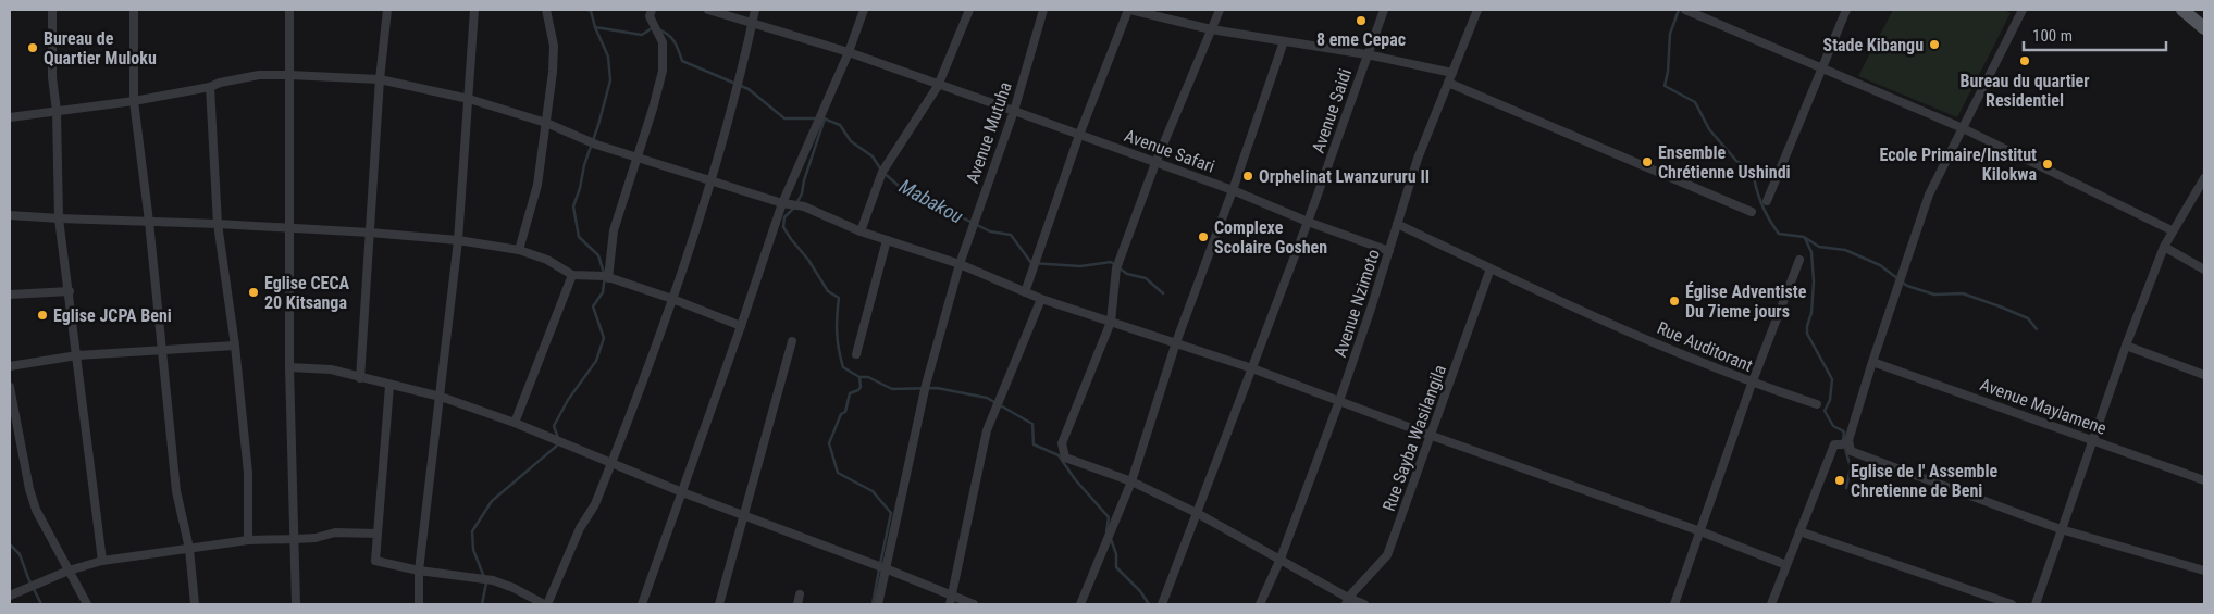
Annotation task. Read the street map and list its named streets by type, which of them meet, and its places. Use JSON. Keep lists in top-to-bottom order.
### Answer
{
  "streets": {
    "street": [
      "Avenue Saidi",
      "Avenue Mutuha",
      "Avenue Safari",
      "Avenue Nzimoto",
      "Rue Auditorant",
      "Avenue Maylamene",
      "Rue Sayba Wasilangila"
    ]
  },
  "crossings": [
    ["Avenue Saidi", "Avenue Safari"],
    ["Avenue Mutuha", "Avenue Safari"],
    ["Avenue Safari", "Avenue Nzimoto"],
    ["Rue Auditorant", "Rue Sayba Wasilangila"]
  ],
  "water": ["Mabakou"],
  "places": [
    "8 eme Cepac",
    "Stade Kibangu",
    "Bureau de Quartier Muloku",
    "Bureau du quartier Residentiel",
    "Ensemble Chrétienne Ushindi",
    "Ecole Primaire/Institut Kilokwa",
    "Orphelinat Lwanzururu II",
    "Complexe Scolaire Goshen",
    "Eglise CECA 20 Kitsanga",
    "Église Adventiste Du 7ieme jours",
    "Eglise JCPA Beni",
    "Eglise de l' Assemble Chretienne de Beni"
  ],
  "scale_bar": "100 m"
}
